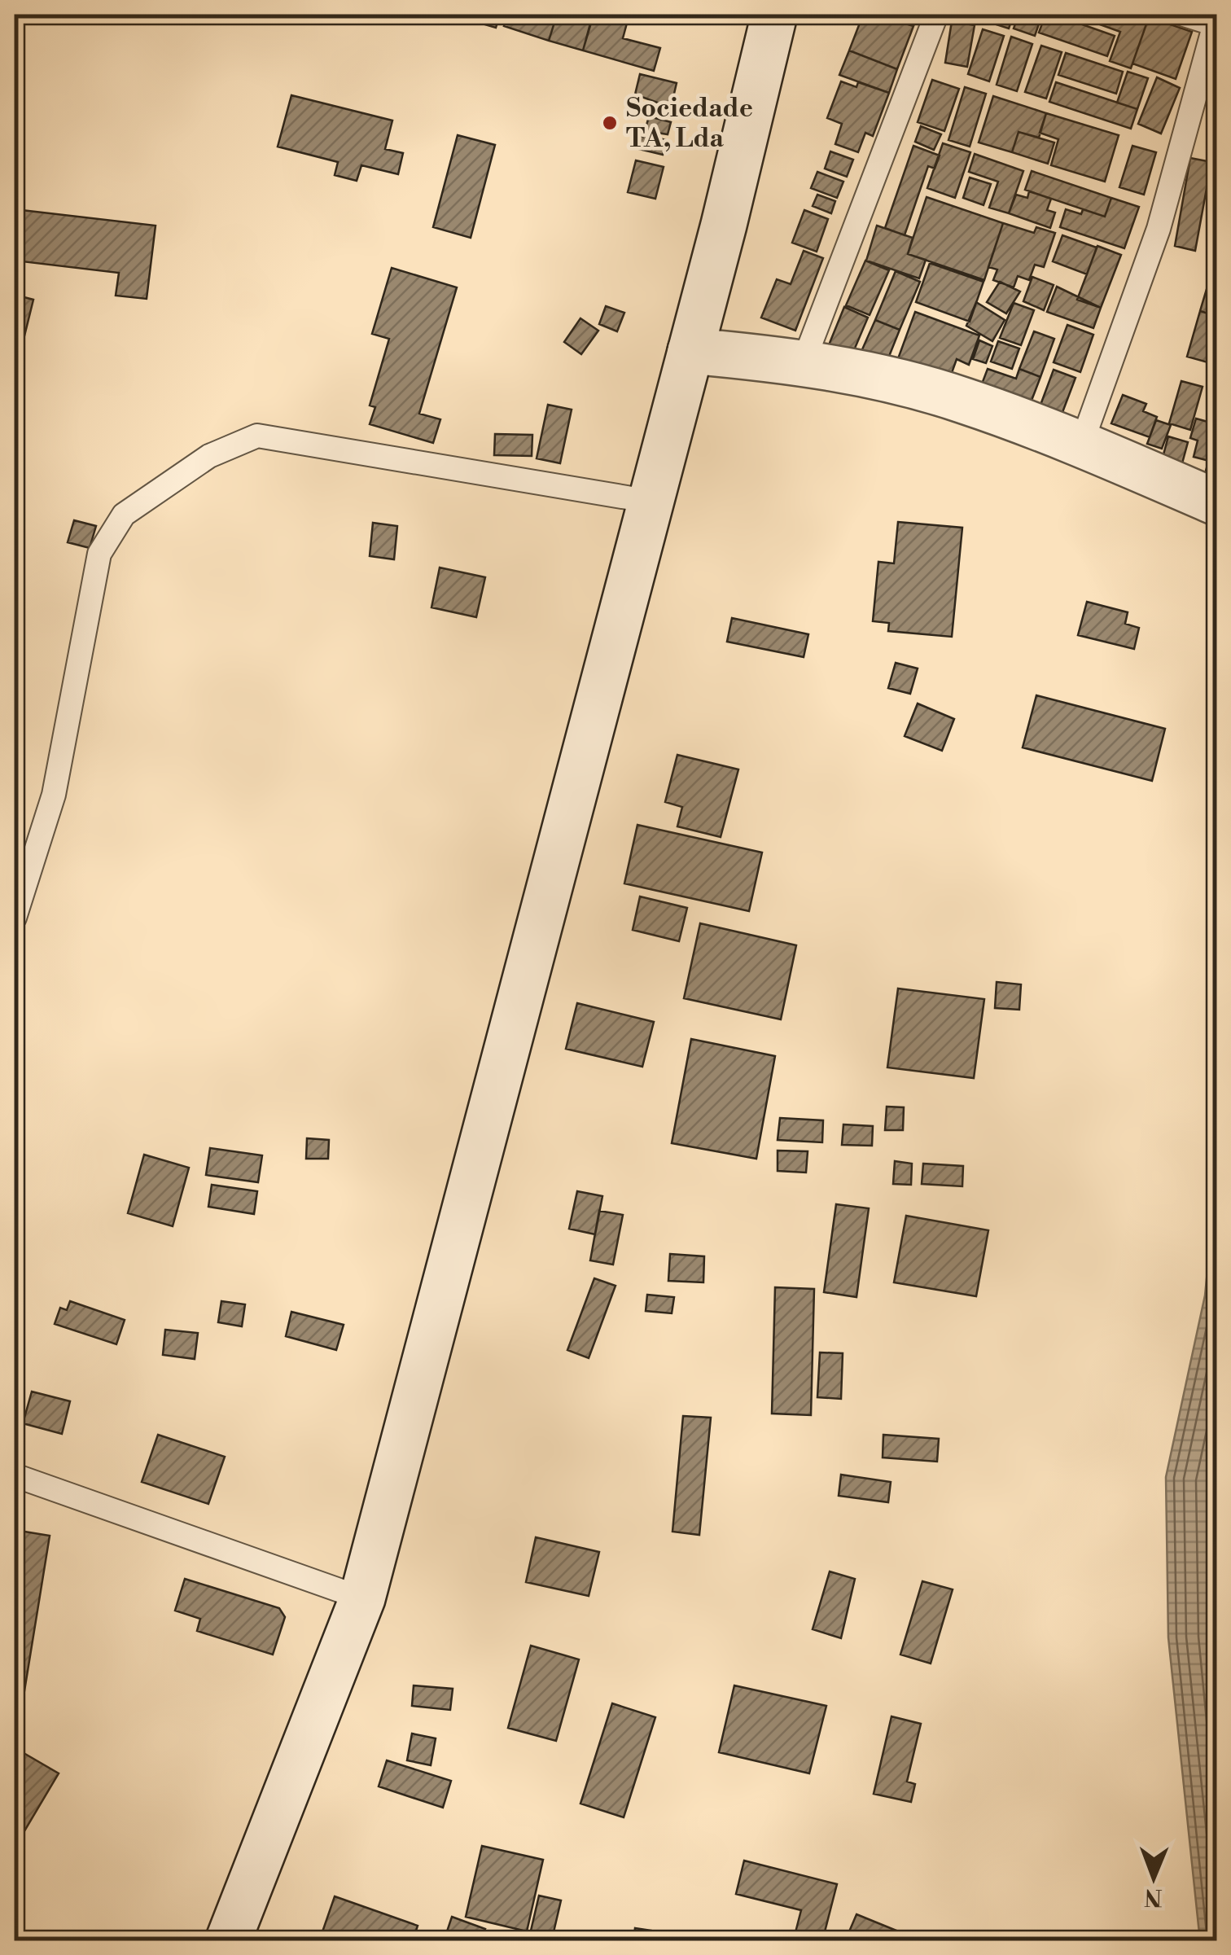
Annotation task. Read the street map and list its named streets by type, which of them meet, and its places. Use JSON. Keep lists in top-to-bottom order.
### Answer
{
  "places": ["Sociedade TA, Lda"],
  "north": "bottom"
}
